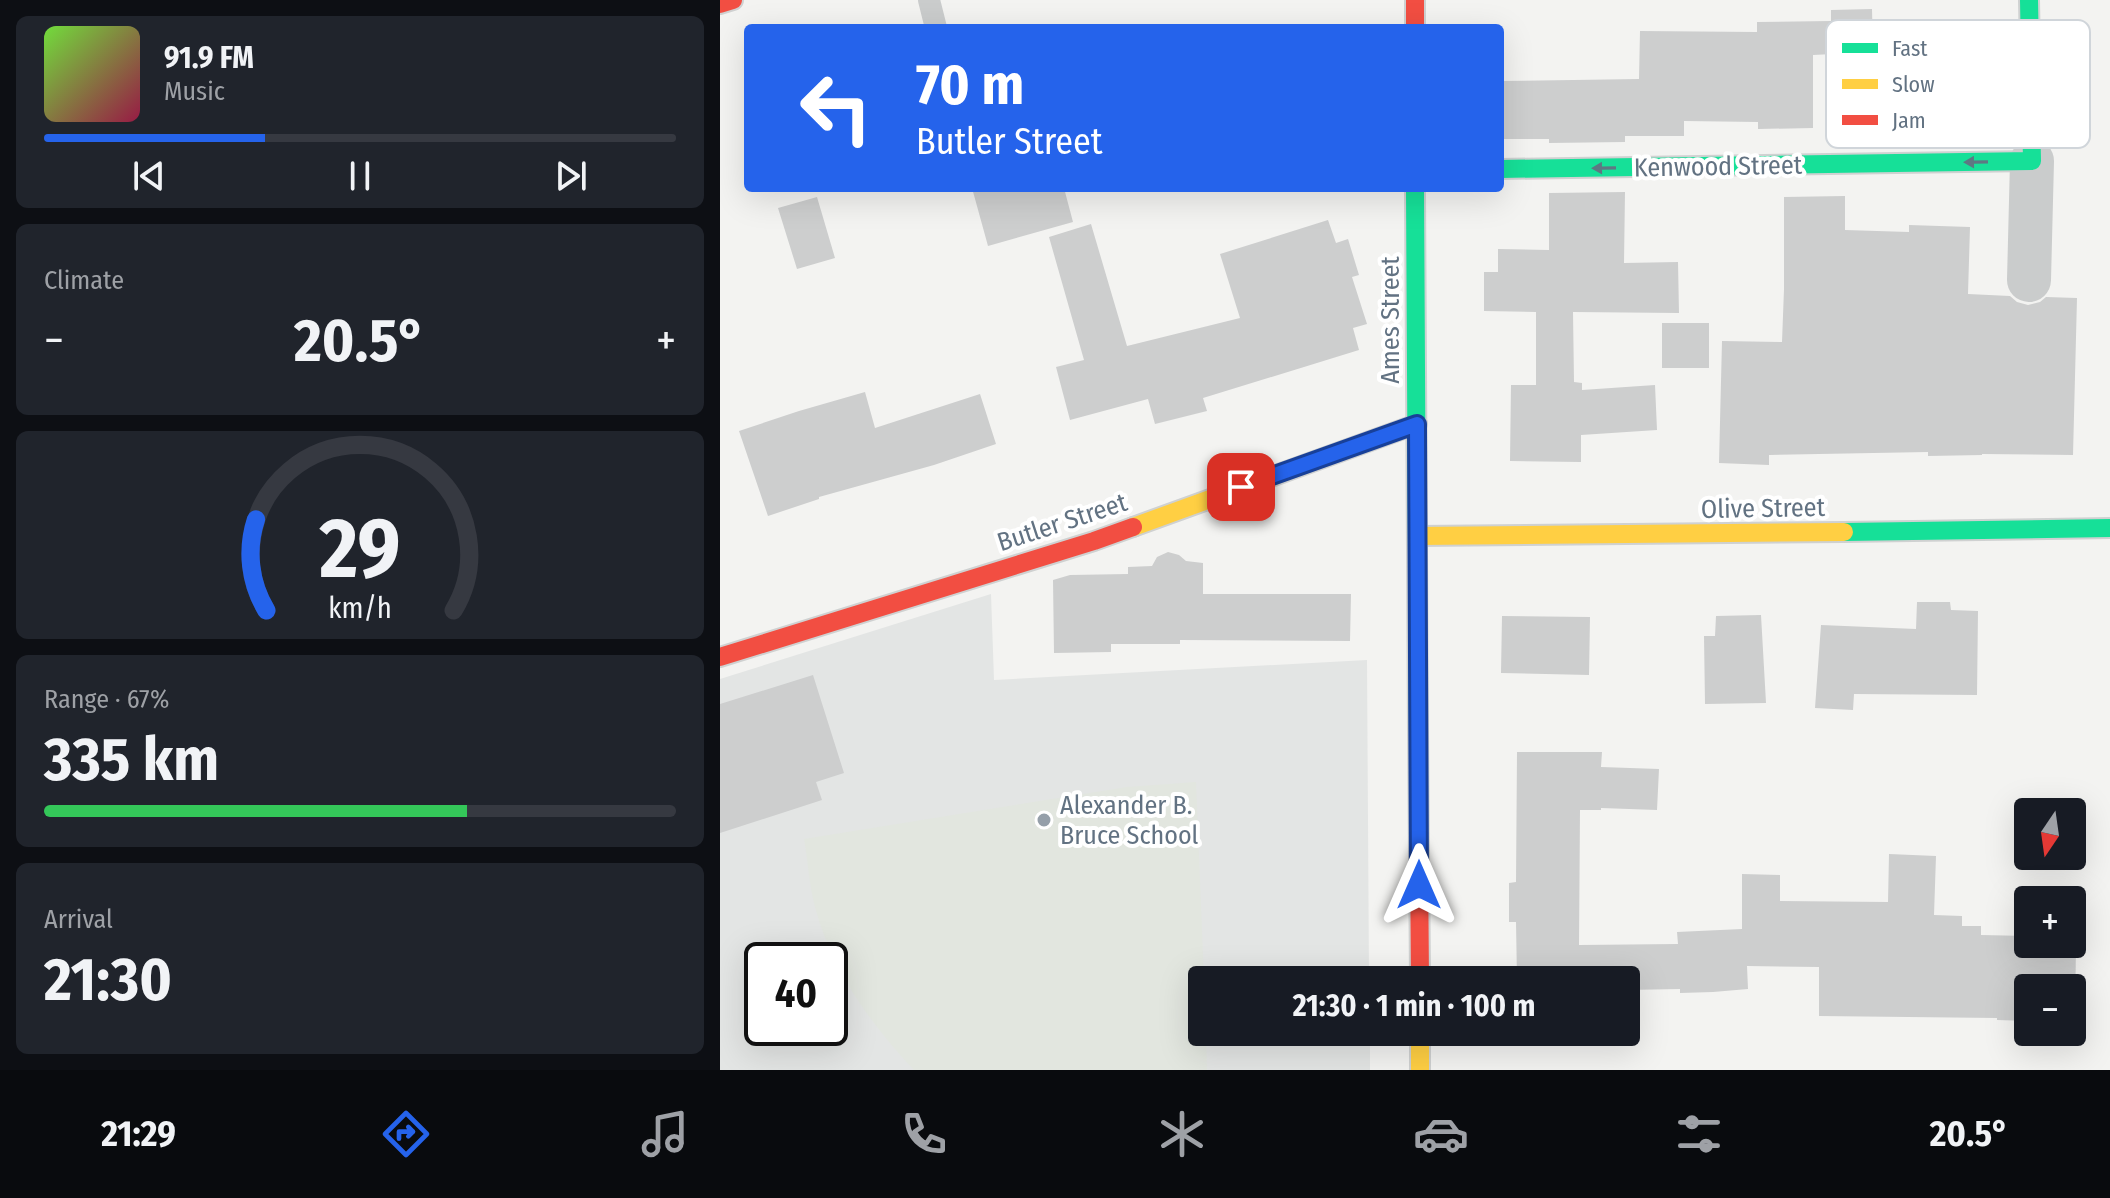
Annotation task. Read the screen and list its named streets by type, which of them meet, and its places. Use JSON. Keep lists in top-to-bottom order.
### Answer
{
  "streets": {
    "street": [
      "Kenwood Street",
      "Ames Street",
      "Olive Street",
      "Butler Street"
    ]
  },
  "crossings": [
    ["Ames Street", "Olive Street"],
    ["Ames Street", "Butler Street"]
  ],
  "one_way": ["Kenwood Street"],
  "places": ["Alexander B. Bruce School"],
  "legend": ["Fast", "Slow", "Jam"],
  "north": "bottom",
  "page": {
    "turn": ["70 m", "Butler Street"],
    "song": ["91.9 FM", "Music"],
    "tile": [
      "Climate",
      ["Range · 67%", "335 km"],
      ["Arrival", "21:30"]
    ],
    "heat": ["−", "20.5°", "+"],
    "map_buttons": ["+", "−"],
    "limit": "40",
    "trip": "21:30 · 1 min · 100 m",
    "tabs": ["21:29", "20.5°"],
    "gauge": ["29", "km/h"]
  }
}
